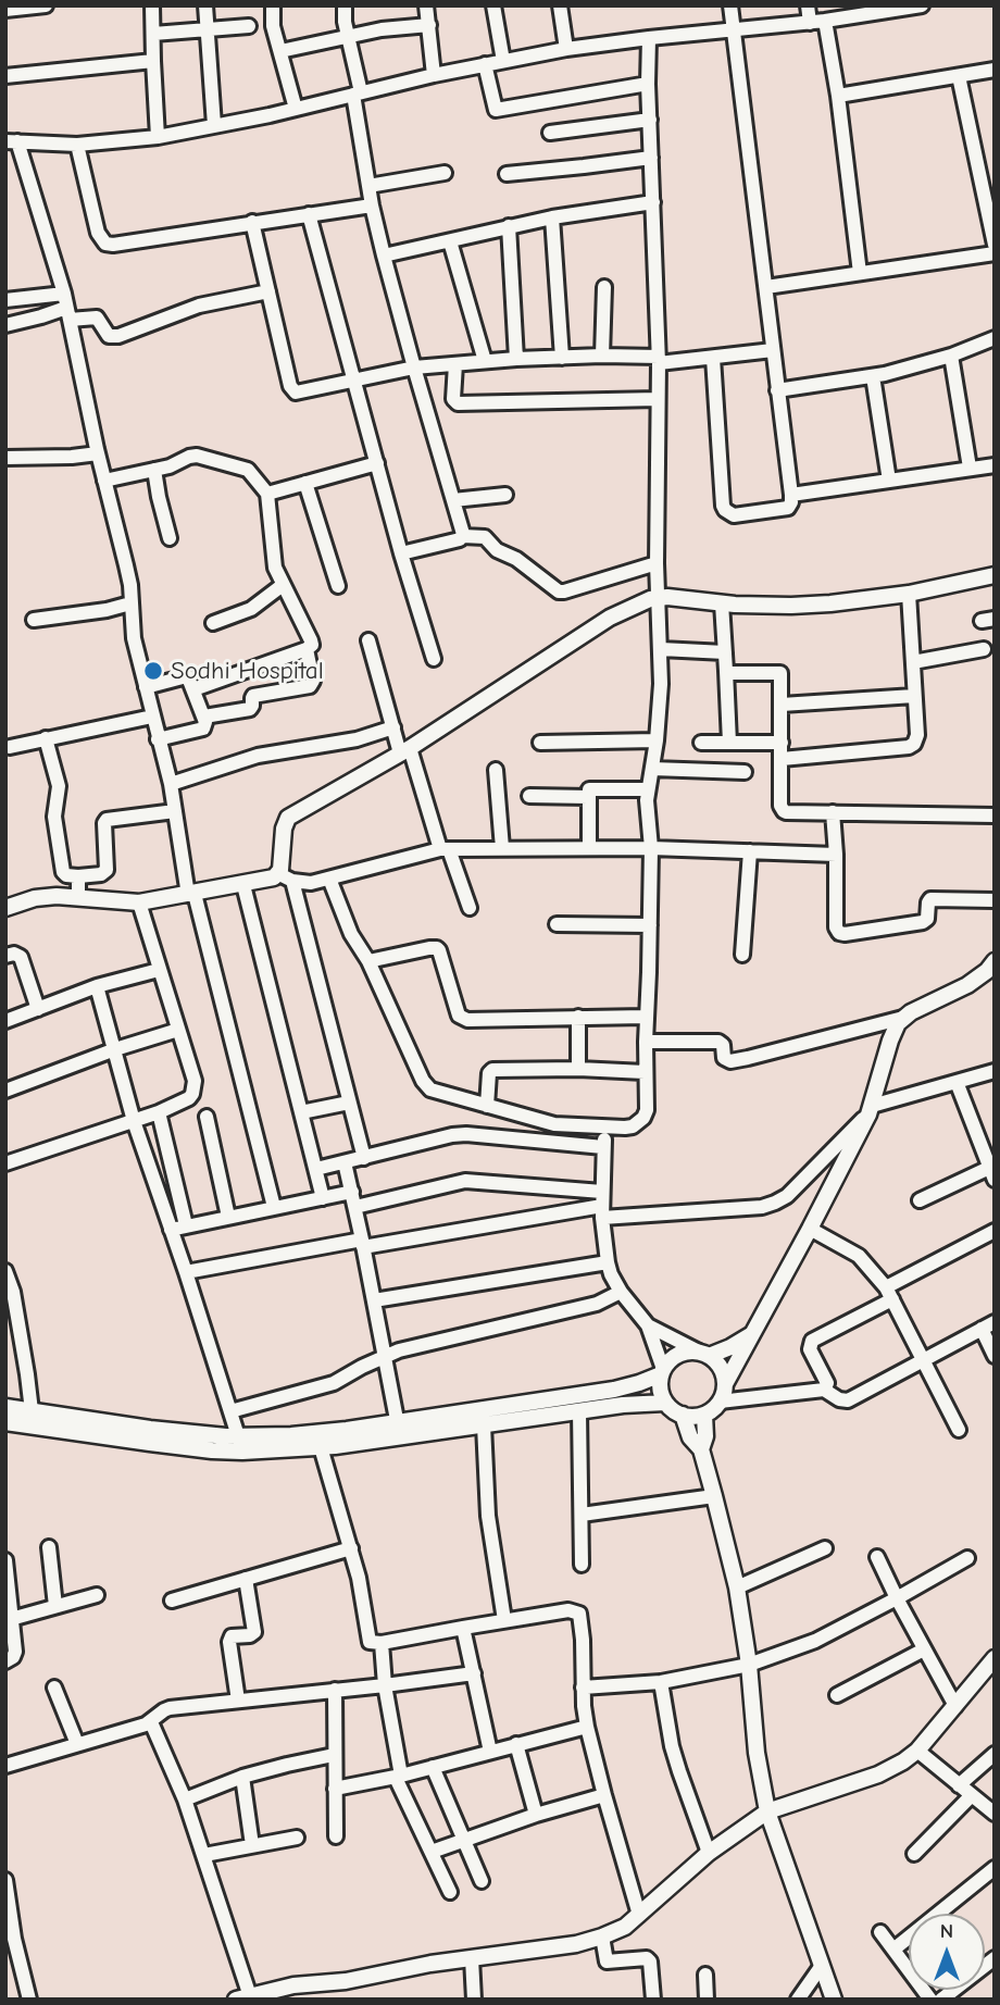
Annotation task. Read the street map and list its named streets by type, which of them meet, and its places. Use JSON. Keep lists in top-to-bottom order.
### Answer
{
  "places": ["Sodhi Hospital"],
  "north": "top"
}
